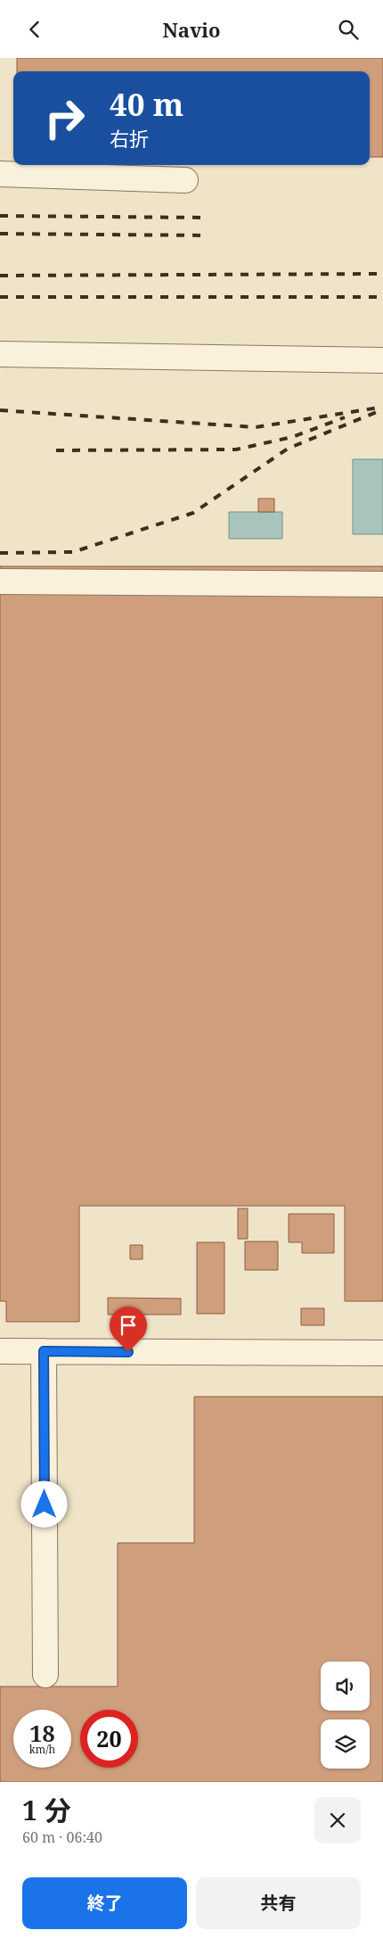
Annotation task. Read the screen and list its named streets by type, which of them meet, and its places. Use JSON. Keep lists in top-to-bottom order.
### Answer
{
  "page": {
    "header": "Navio",
    "turn": ["40 m", "右折"],
    "speed": "18 km/h",
    "limit": "20",
    "heading": ["1 分", "60 m · 06:40"],
    "buttons": ["終了", "共有"]
  }
}
